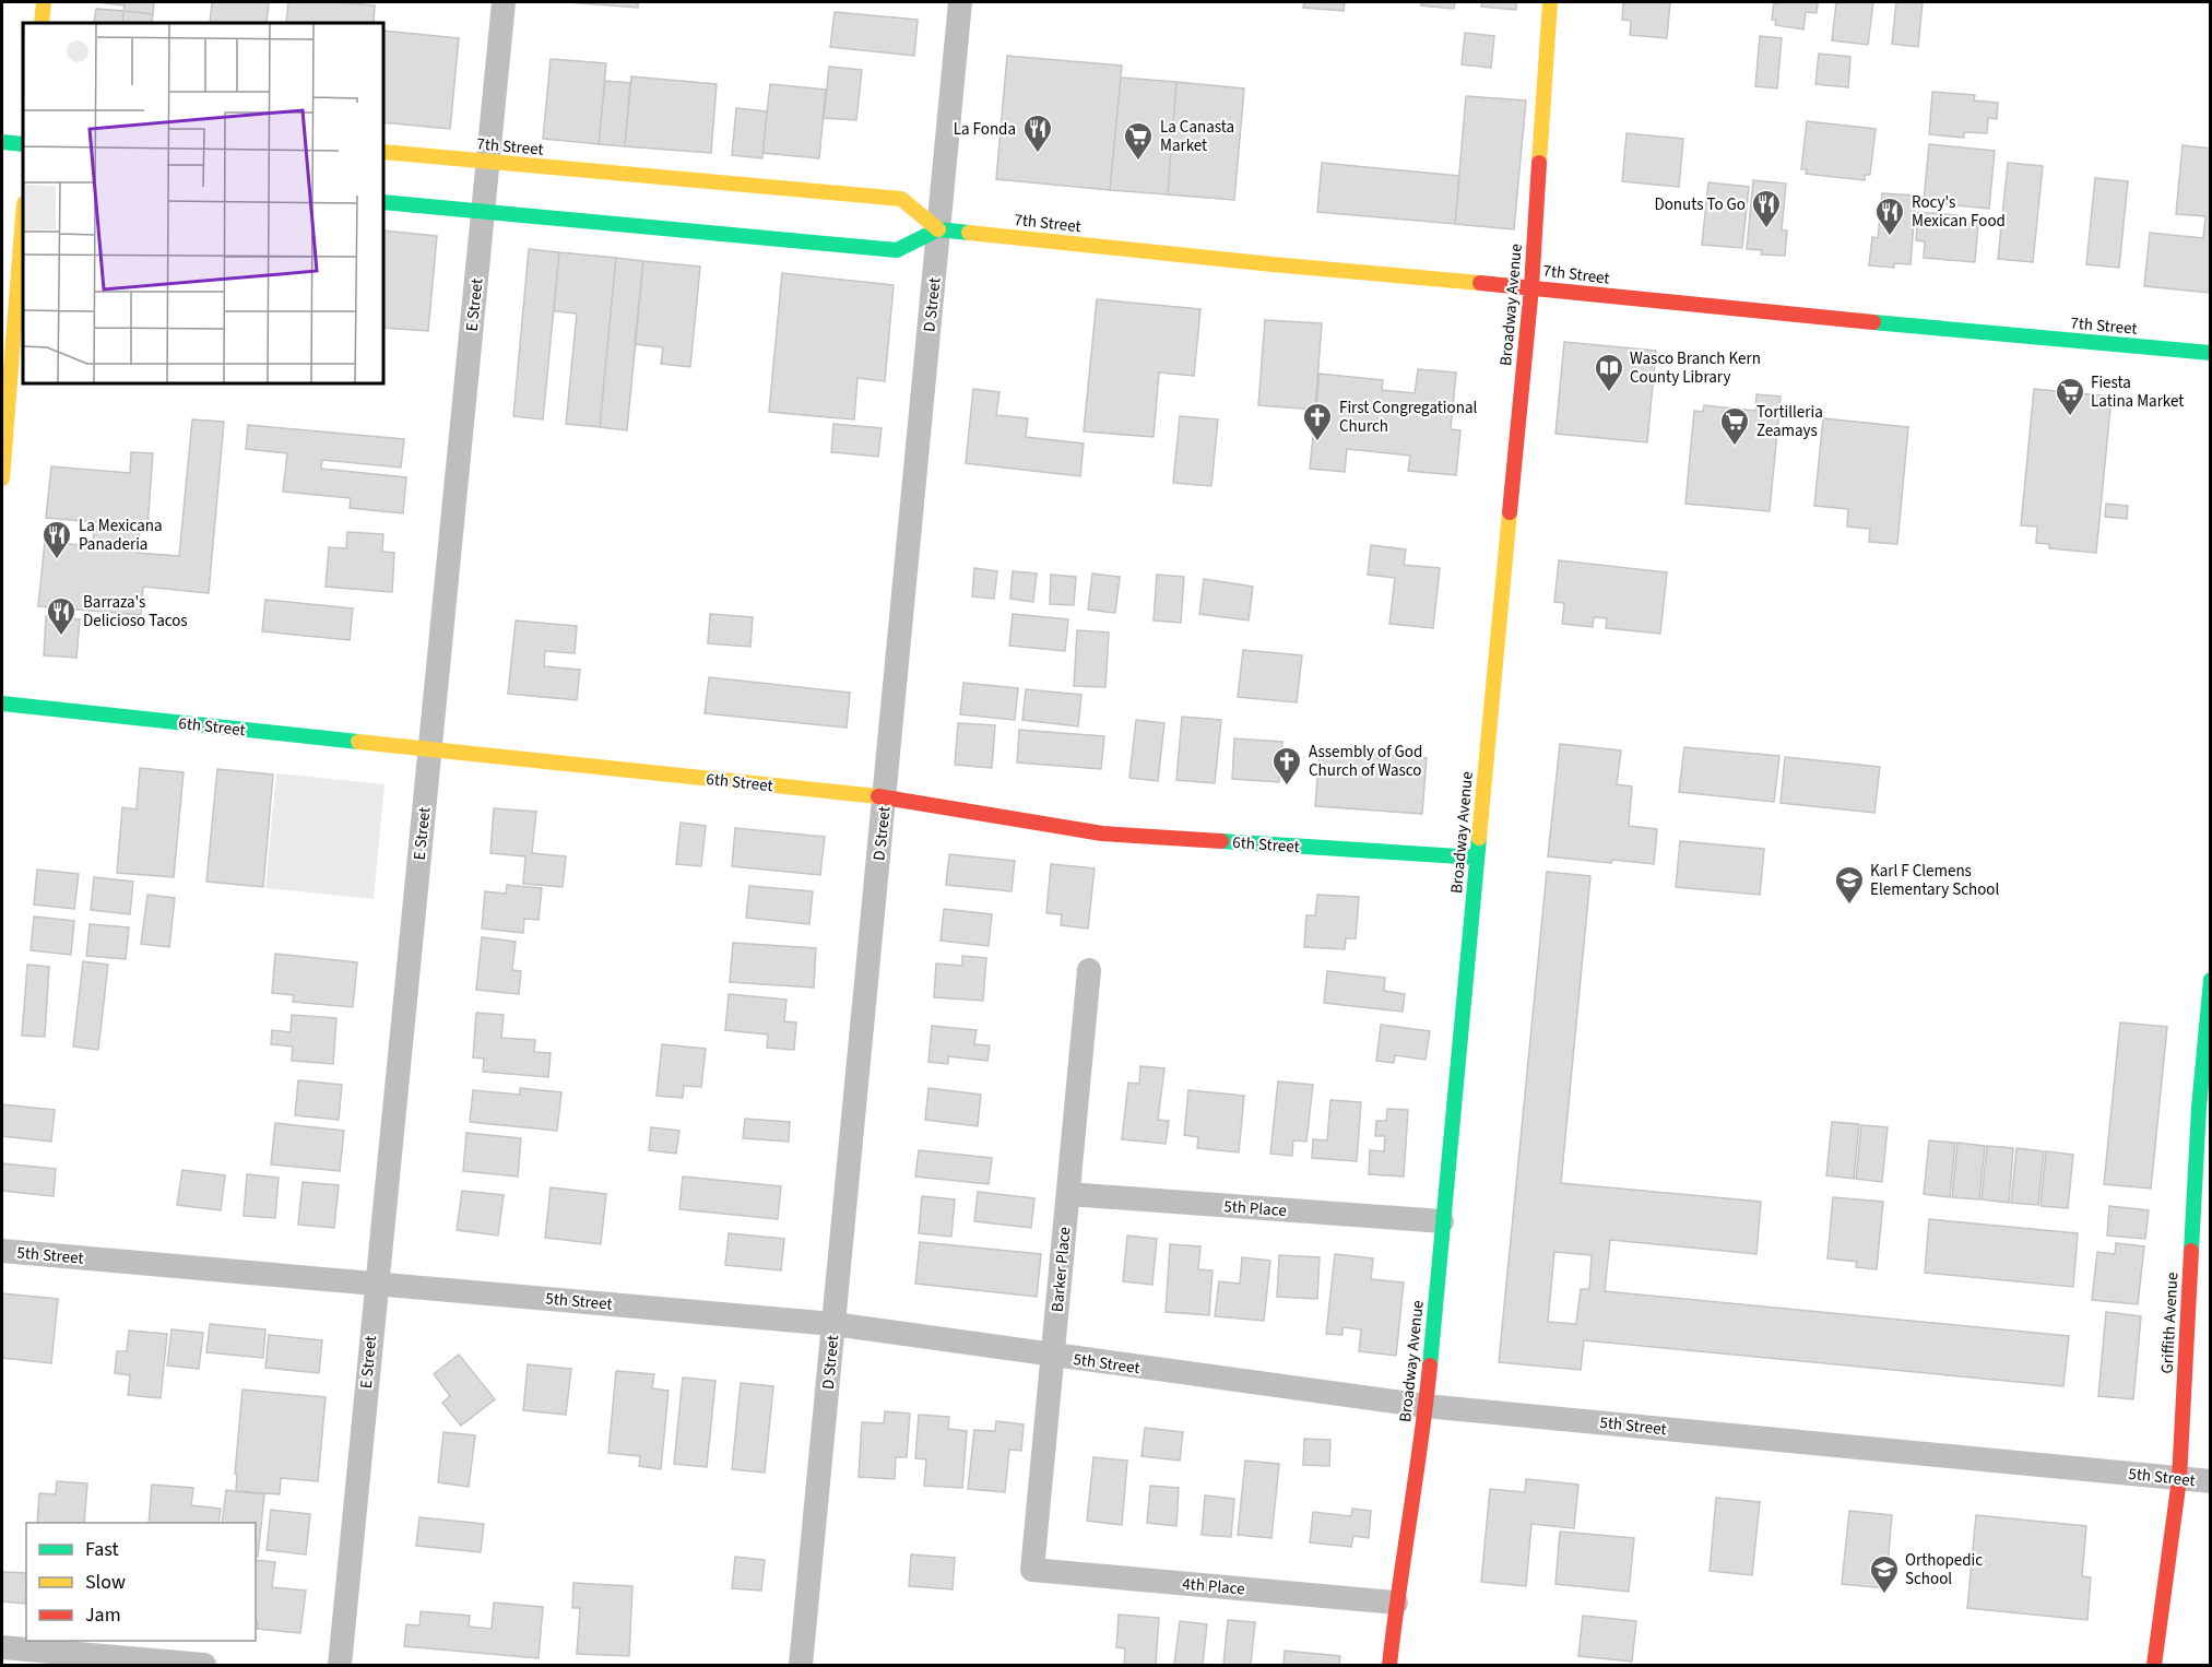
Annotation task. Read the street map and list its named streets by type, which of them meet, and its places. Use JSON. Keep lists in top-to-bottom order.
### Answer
{
  "streets": {
    "street": [
      "7th Street",
      "E Street",
      "D Street",
      "Broadway Avenue",
      "6th Street",
      "5th Place",
      "5th Street",
      "Barker Place",
      "Griffith Avenue",
      "4th Place"
    ]
  },
  "crossings": [
    ["7th Street", "E Street"],
    ["7th Street", "D Street"],
    ["7th Street", "Broadway Avenue"],
    ["E Street", "6th Street"],
    ["E Street", "5th Street"],
    ["D Street", "6th Street"],
    ["D Street", "5th Street"],
    ["Broadway Avenue", "6th Street"],
    ["Broadway Avenue", "5th Place"],
    ["Broadway Avenue", "5th Street"],
    ["Broadway Avenue", "4th Place"],
    ["5th Place", "Barker Place"],
    ["5th Street", "Barker Place"],
    ["5th Street", "Griffith Avenue"],
    ["Barker Place", "4th Place"]
  ],
  "places": {
    "restaurant": [
      "La Fonda",
      "Donuts To Go",
      "Rocy's Mexican Food",
      "La Mexicana Panaderia",
      "Barraza's Delicioso Tacos"
    ],
    "supermarket": ["La Canasta Market", "Fiesta Latina Market", "Tortilleria Zeamays"],
    "library": ["Wasco Branch Kern County Library"],
    "church": ["First Congregational Church", "Assembly of God Church of Wasco"],
    "school or university": ["Karl F Clemens Elementary School", "Orthopedic School"]
  },
  "legend": ["Fast", "Slow", "Jam"]
}
